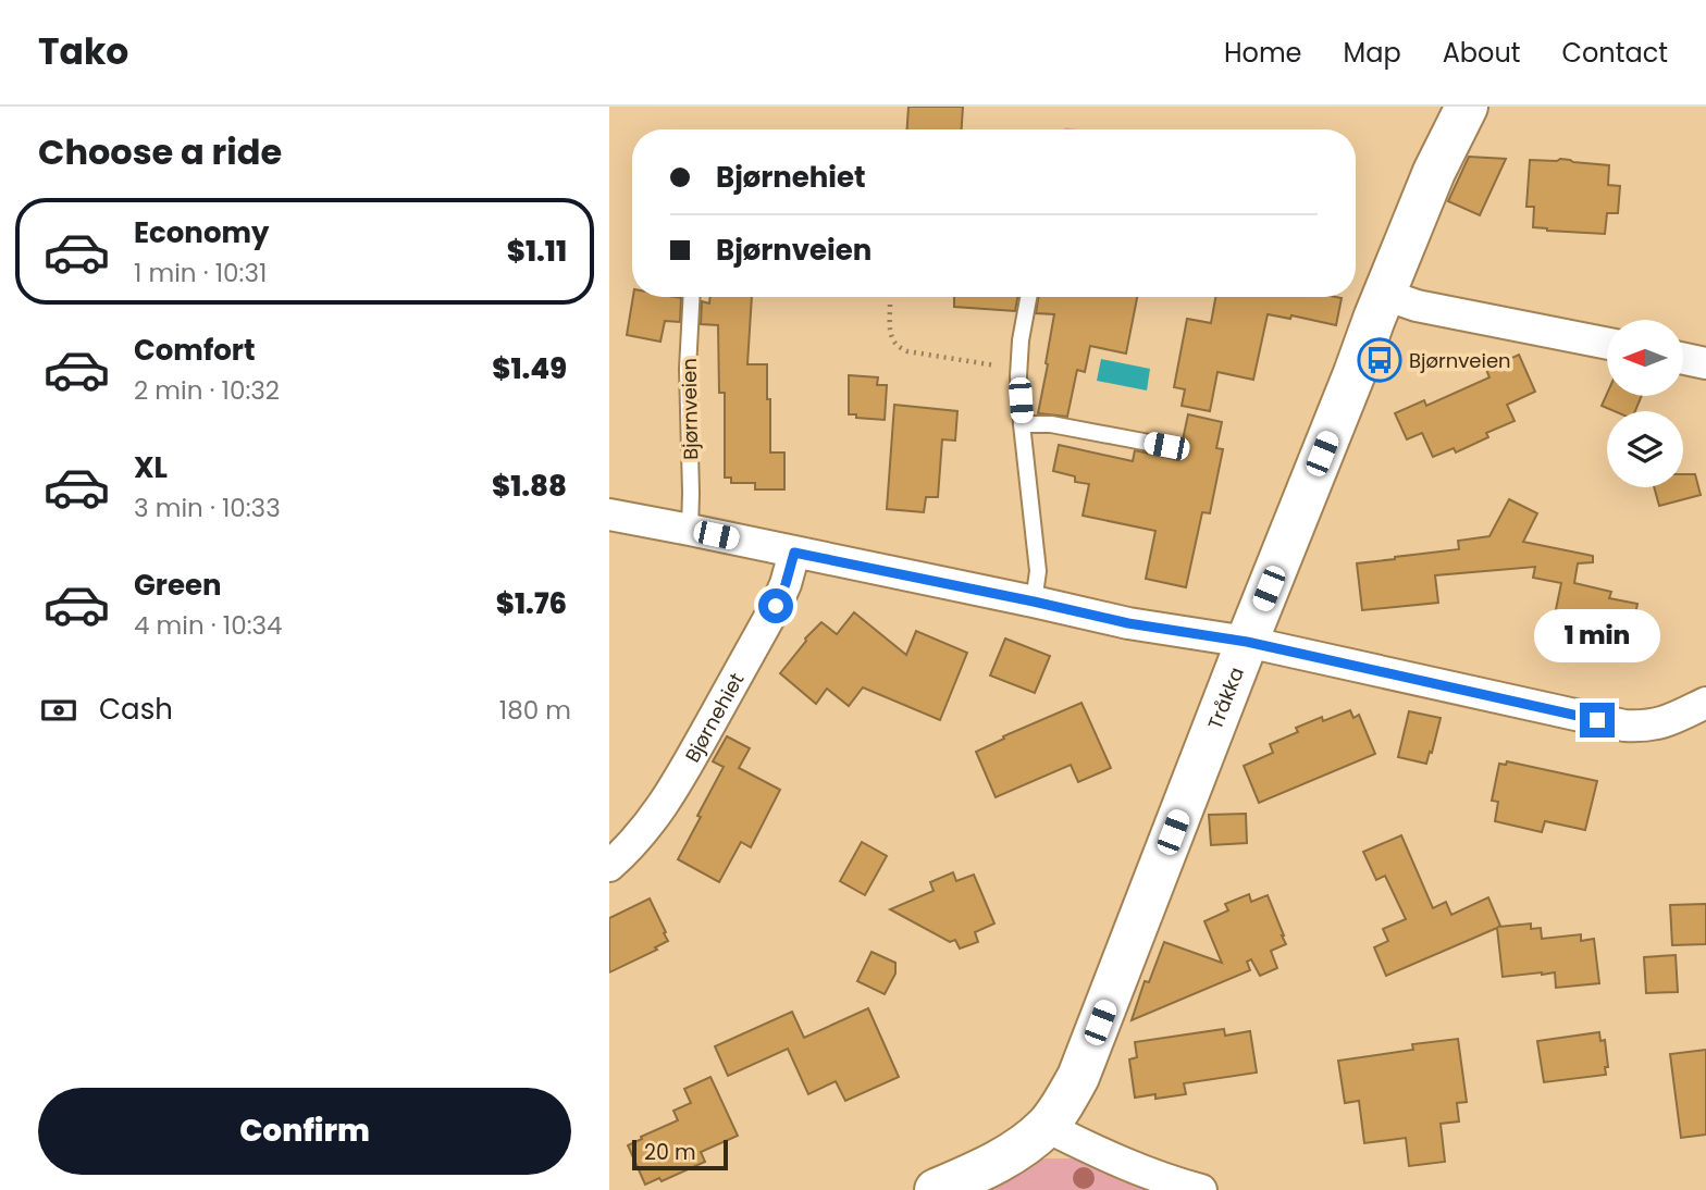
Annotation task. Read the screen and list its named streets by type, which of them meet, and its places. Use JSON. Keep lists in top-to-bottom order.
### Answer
{
  "streets": {
    "street": ["Tråkka", "Bjørnehiet"],
    "lane": ["Bjørnveien"]
  },
  "places": {
    "bus stop": ["Bjørnveien"]
  },
  "scale_bar": "20 m",
  "north": "left",
  "page": {
    "header": "Tako",
    "nav": [
      "Home",
      "Map",
      "About",
      "Contact"
    ],
    "heading": "Choose a ride",
    "banner": ["Bjørnehiet", "Bjørnveien"],
    "list": [
      {
        "name": "Economy",
        "note": "1 min · 10:31",
        "value": "$1.11"
      },
      {
        "name": "Comfort",
        "note": "2 min · 10:32",
        "value": "$1.49"
      },
      {
        "name": "XL",
        "note": "3 min · 10:33",
        "value": "$1.88"
      },
      {
        "name": "Green",
        "note": "4 min · 10:34",
        "value": "$1.76"
      }
    ],
    "bubble": "1 min",
    "pay": ["Cash", "180 m"],
    "buttons": "Confirm",
    "scale": "20 m"
  }
}
